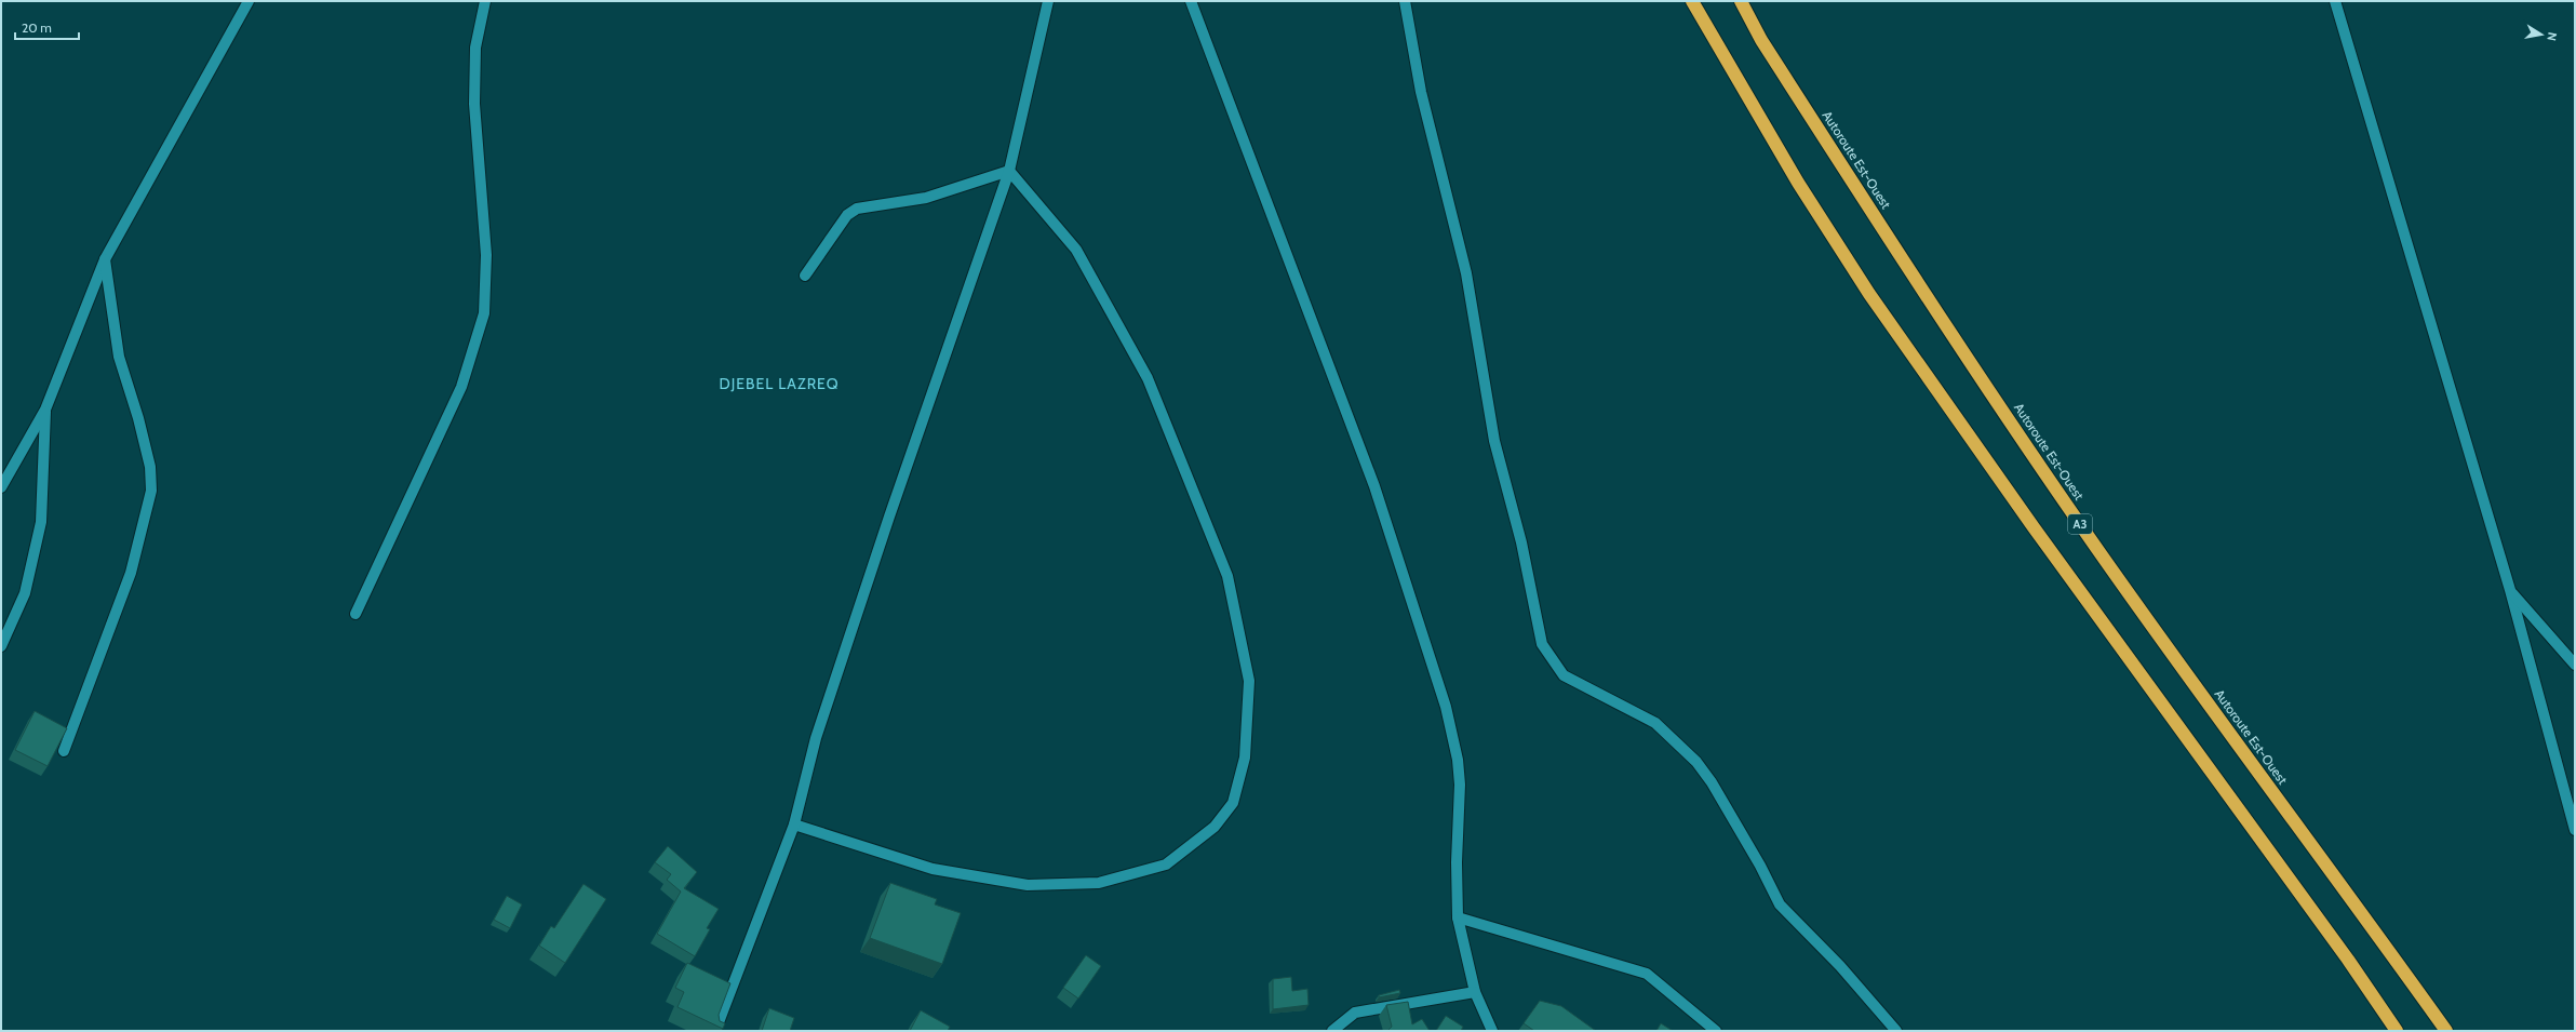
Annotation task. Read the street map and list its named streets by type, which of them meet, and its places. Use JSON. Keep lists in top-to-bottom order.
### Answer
{
  "streets": {
    "highway": ["Autoroute Est-Ouest", "A3"]
  },
  "districts": ["DJEBEL LAZREQ"],
  "scale_bar": "20 m",
  "north": "right"
}
